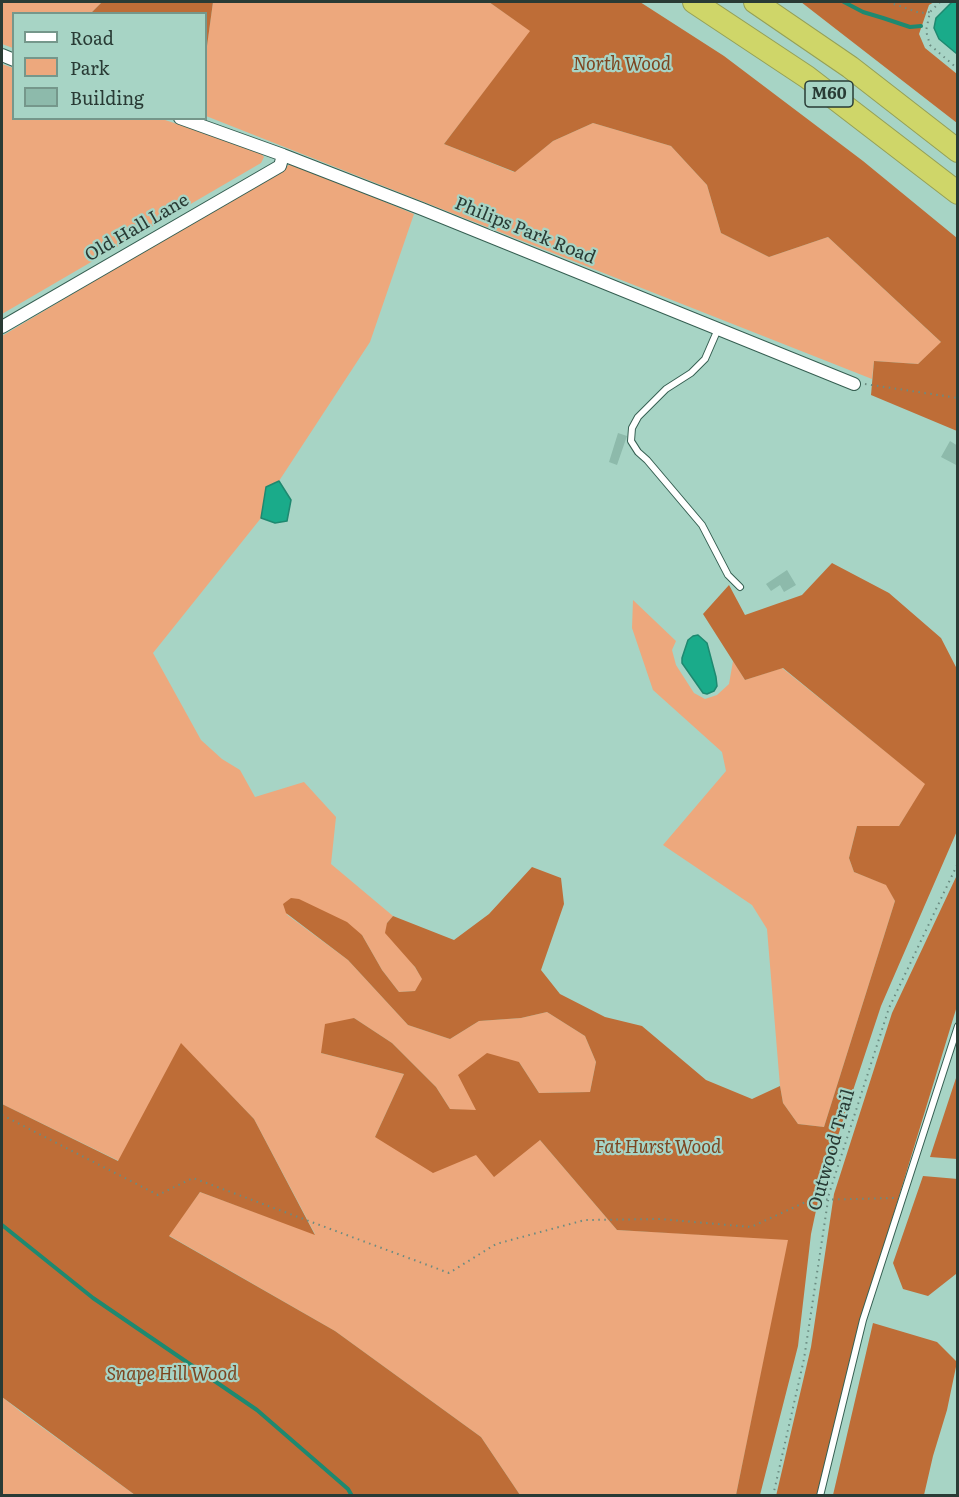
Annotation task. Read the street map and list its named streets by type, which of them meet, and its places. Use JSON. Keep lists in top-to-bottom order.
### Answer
{
  "streets": {
    "highway": ["M60"],
    "street": ["Old Hall Lane", "Philips Park Road"],
    "path": ["Outwood Trail"]
  },
  "crossings": [
    ["Old Hall Lane", "Philips Park Road"]
  ],
  "parks": ["North Wood", "Fat Hurst Wood", "Snape Hill Wood"],
  "legend": ["Road", "Park", "Building"]
}
